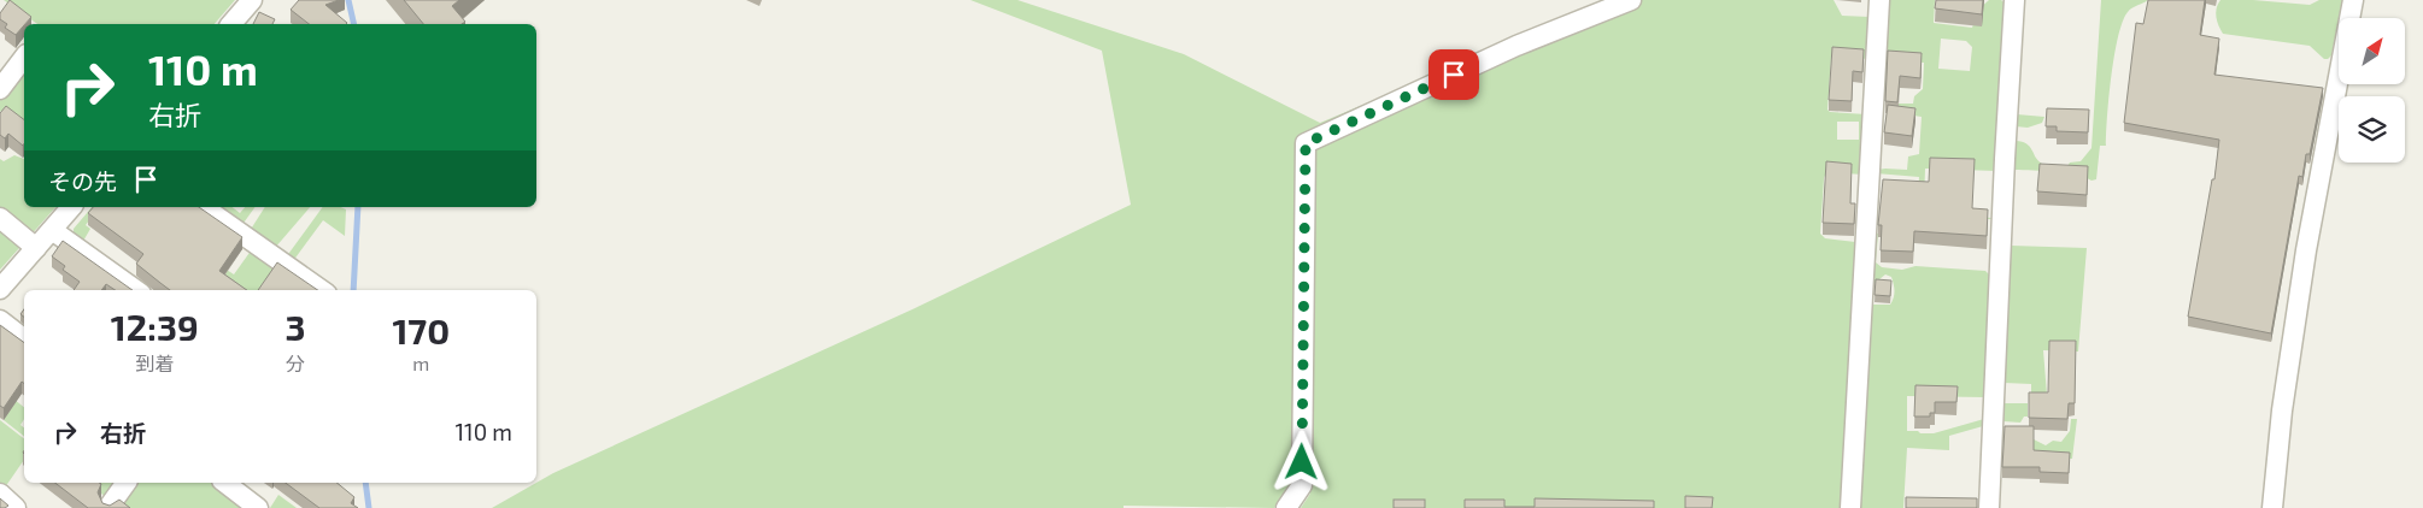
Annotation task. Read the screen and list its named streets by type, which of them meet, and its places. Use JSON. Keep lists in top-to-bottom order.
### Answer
{
  "north": "top right",
  "page": {
    "turn": ["110 m", "右折"],
    "then": "その先",
    "eta": [
      "12:39",
      "到着",
      "3",
      "分",
      "170",
      "m"
    ],
    "list": [
      {
        "name": "右折",
        "value": "110 m"
      }
    ]
  }
}
